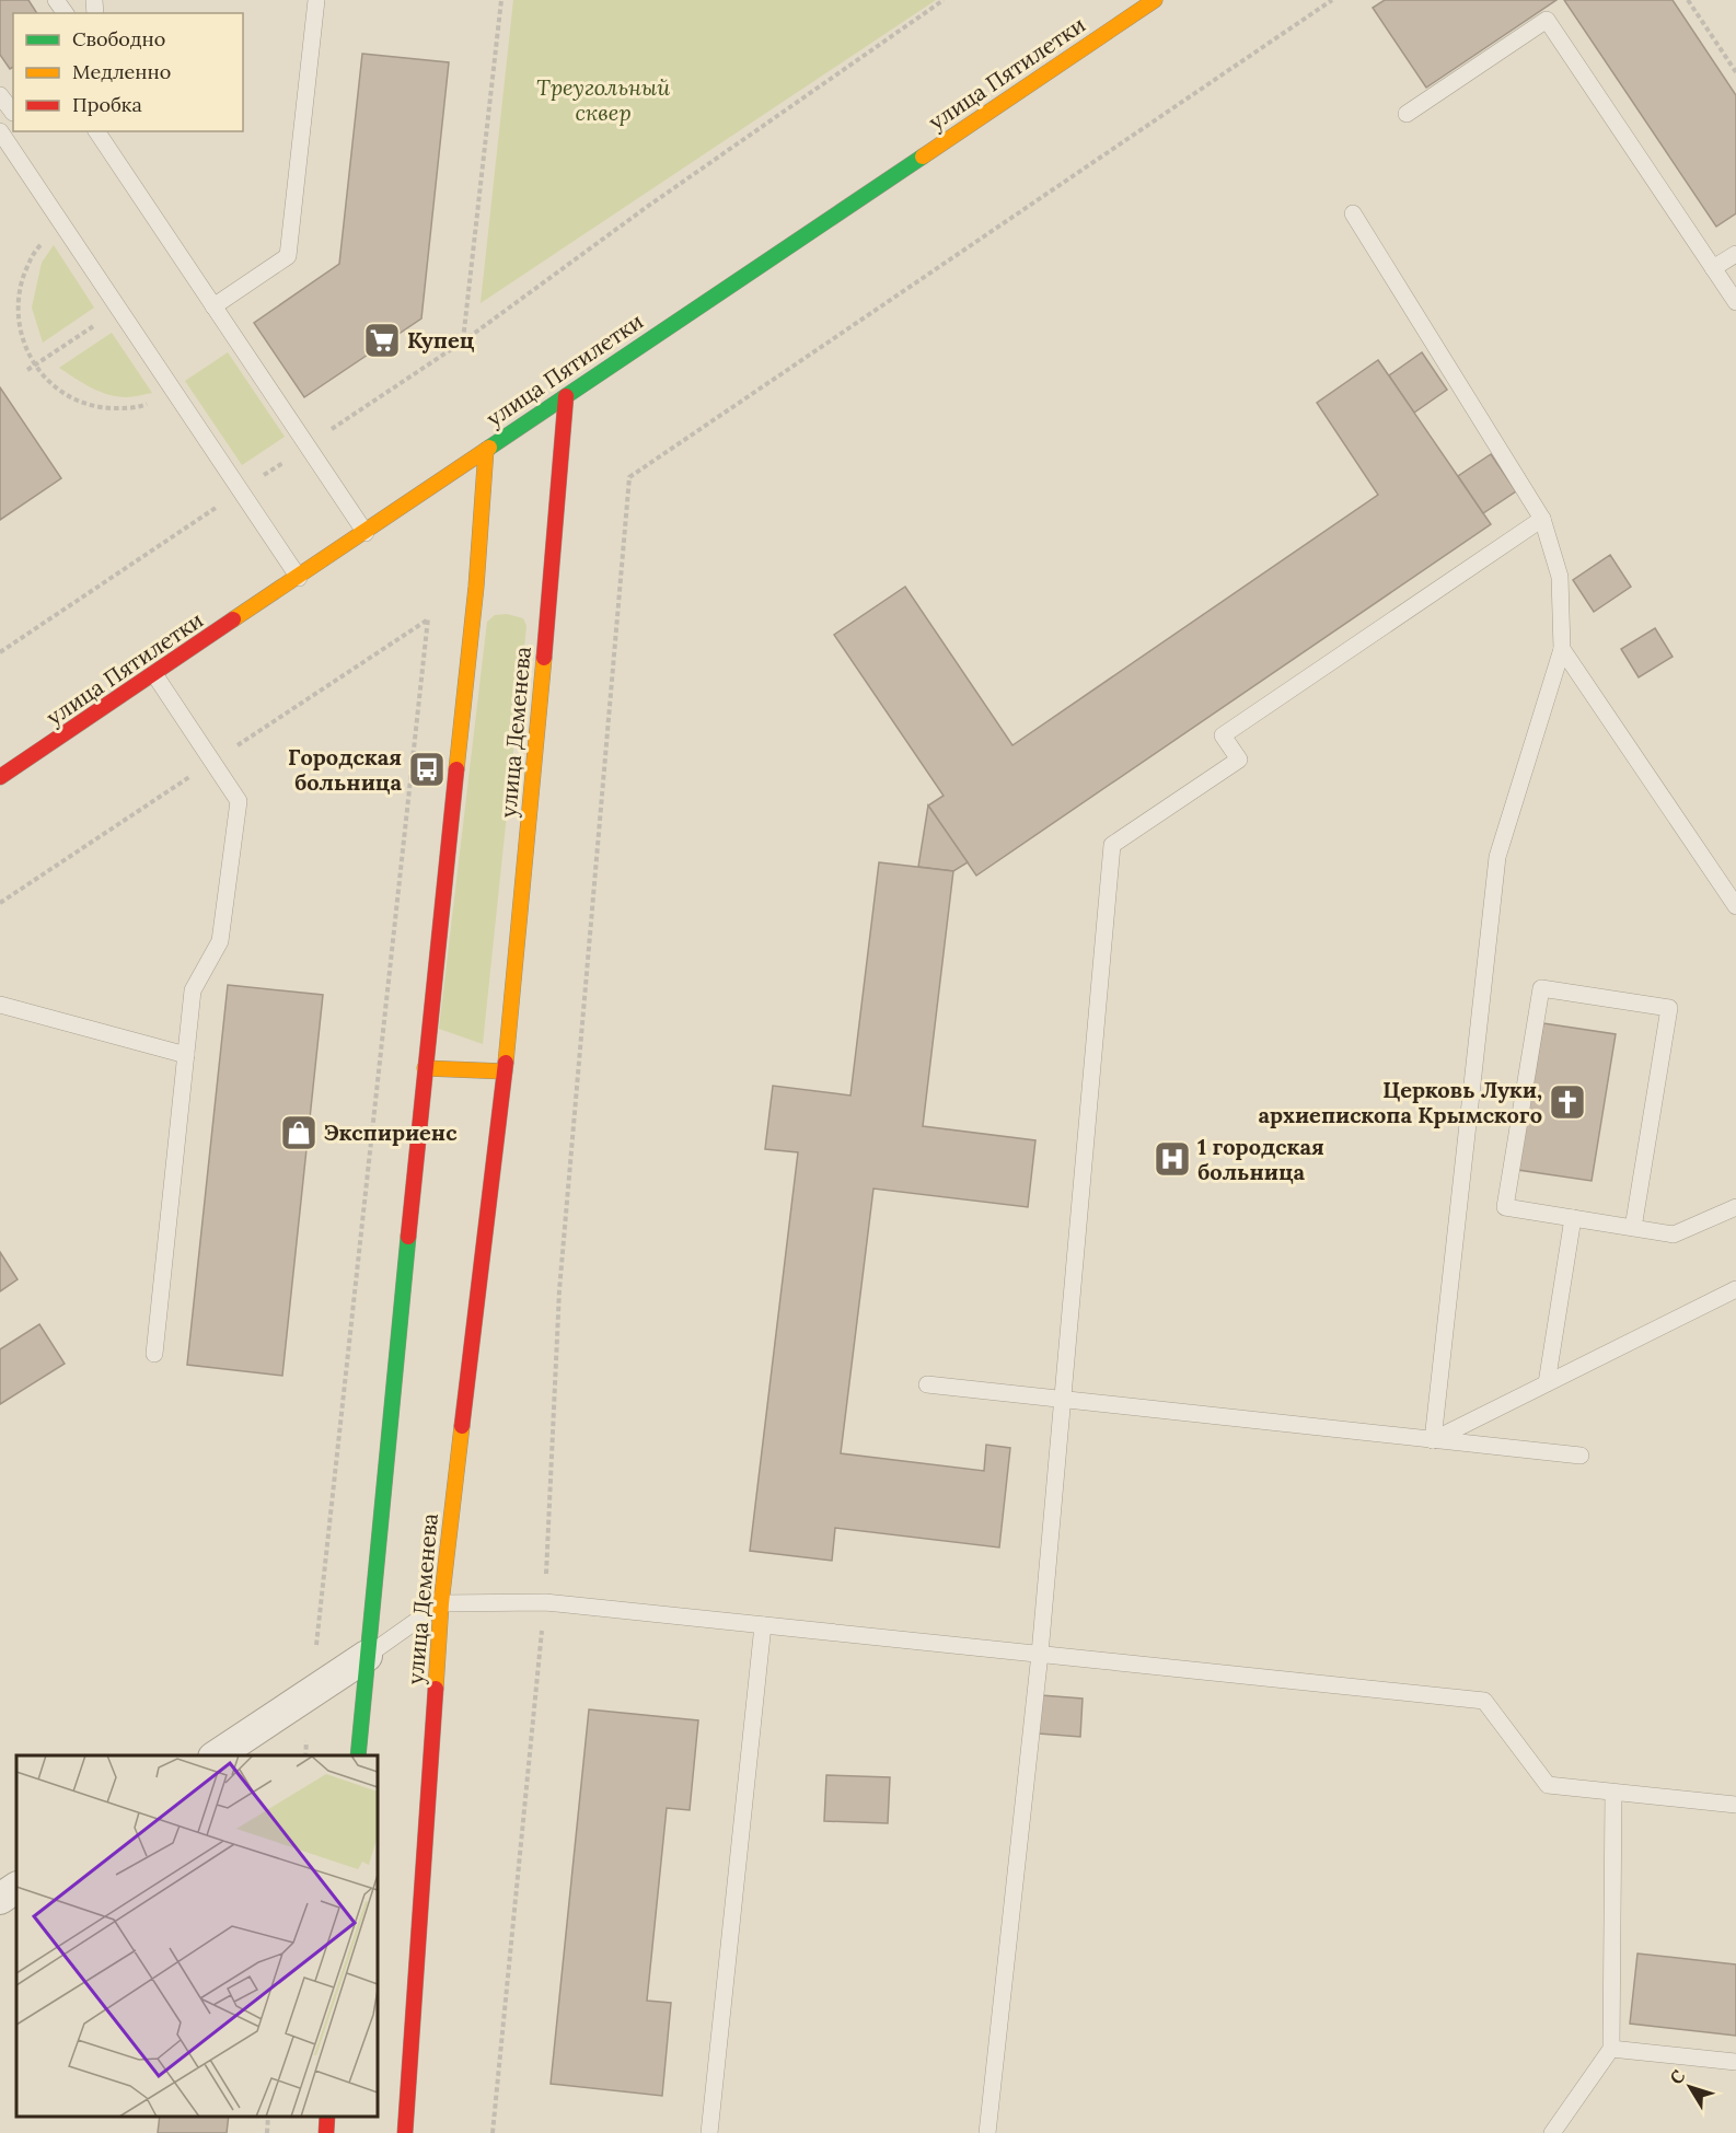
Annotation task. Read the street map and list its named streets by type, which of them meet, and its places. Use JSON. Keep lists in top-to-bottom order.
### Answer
{
  "streets": {
    "main road": ["улица Пятилетки", "улица Деменева"]
  },
  "crossings": [
    ["улица Пятилетки", "улица Деменева"]
  ],
  "parks": ["Треугольный сквер"],
  "places": {
    "supermarket": ["Купец"],
    "bus stop": ["Городская больница"],
    "church": ["Церковь Луки, архиепископа Крымского"],
    "shop": ["Экспириенс"],
    "hospital": ["1 городская больница"]
  },
  "legend": ["Свободно", "Медленно", "Пробка"],
  "north": "top left"
}
